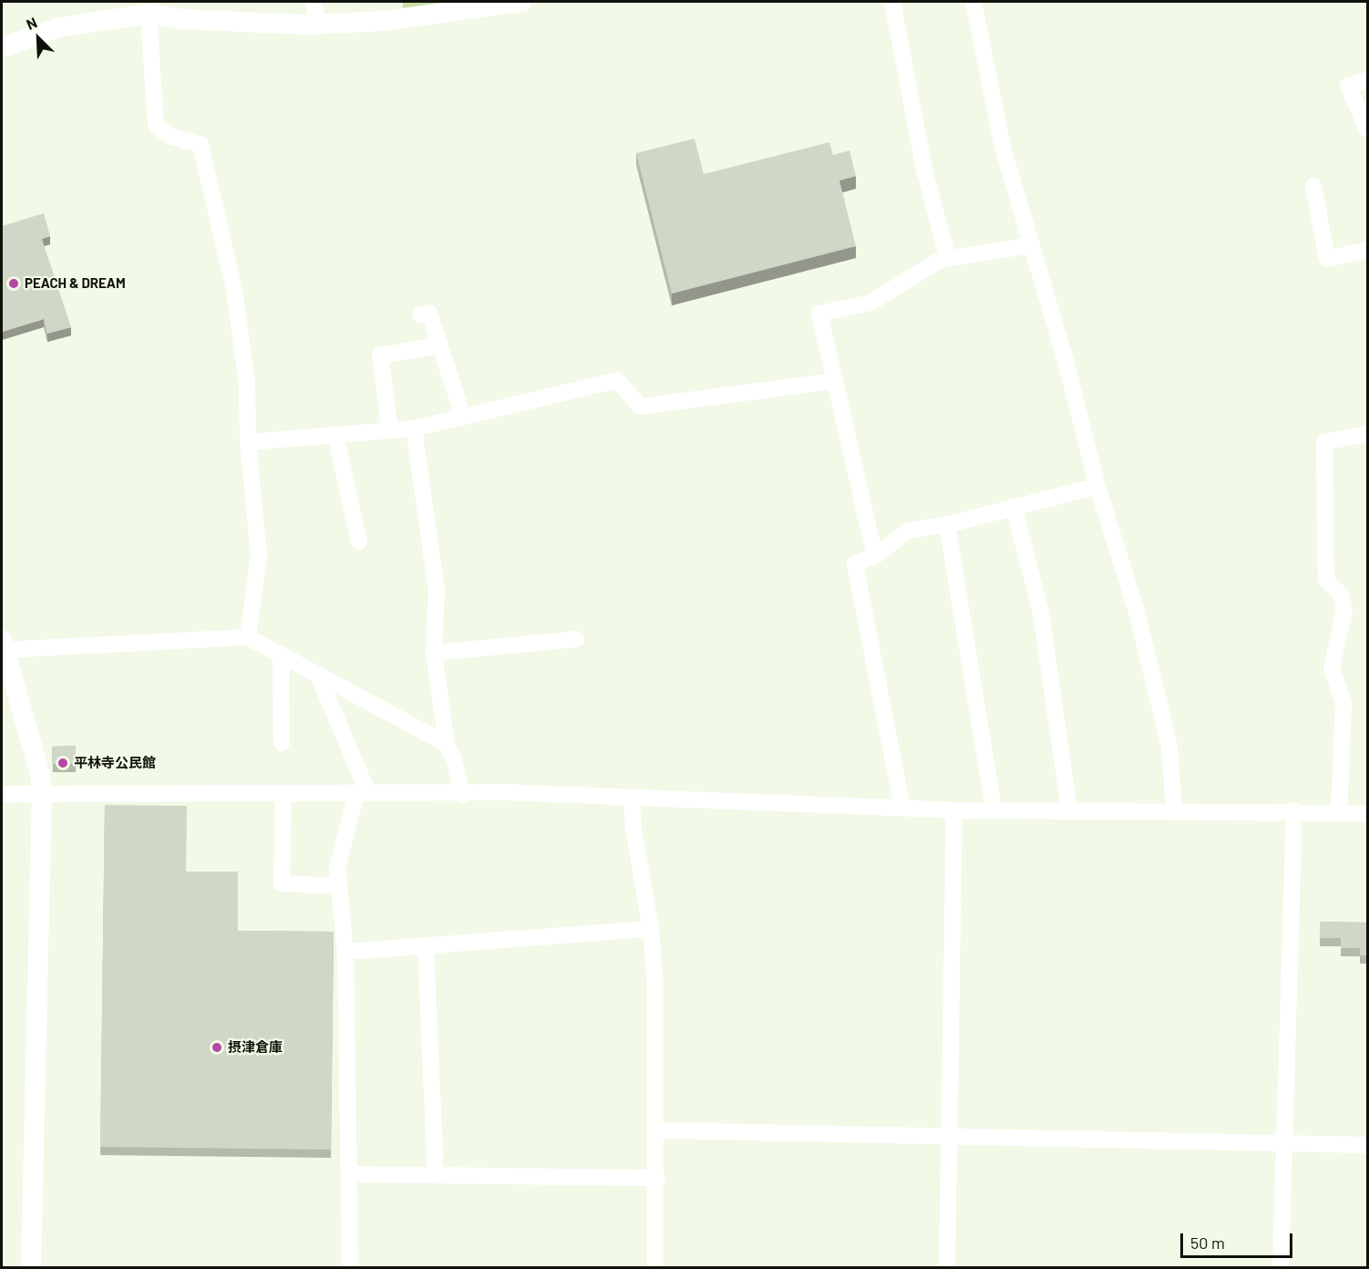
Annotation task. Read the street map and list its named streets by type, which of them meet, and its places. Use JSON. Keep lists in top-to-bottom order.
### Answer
{
  "places": ["PEACH & DREAM", "平林寺公民館", "摂津倉庫"],
  "scale_bar": "50 m",
  "north": "top left"
}
